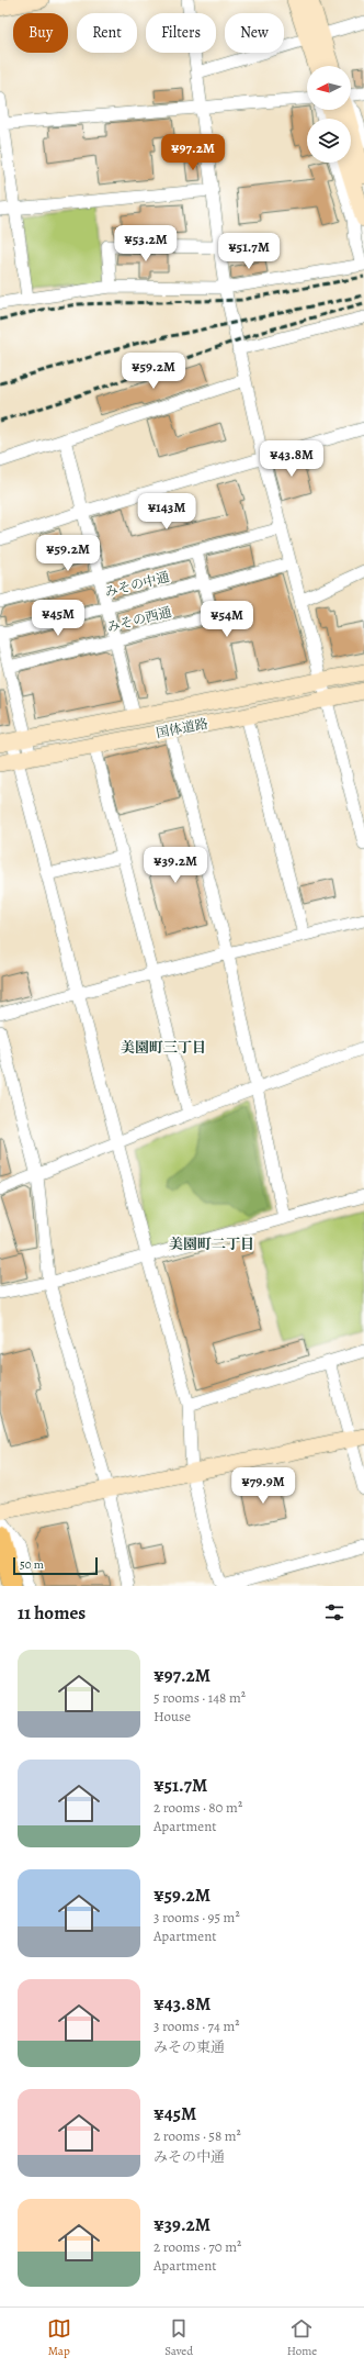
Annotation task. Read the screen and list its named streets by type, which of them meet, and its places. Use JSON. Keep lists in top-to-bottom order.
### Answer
{
  "streets": {
    "street": ["みその中通", "みその西通", "国体道路"]
  },
  "crossings": [
    ["みその中通", "みその西通"]
  ],
  "districts": ["美園町三丁目", "美園町二丁目"],
  "scale_bar": "50 m",
  "north": "left",
  "page": {
    "chip": [
      "Buy",
      "Rent",
      "Filters",
      "New"
    ],
    "price": [
      "¥97.2M",
      "¥53.2M",
      "¥51.7M",
      "¥59.2M",
      "¥43.8M",
      "¥143M",
      "¥59.2M",
      "¥45M",
      "¥54M",
      "¥39.2M",
      "¥79.9M"
    ],
    "scale": "50 m",
    "heading": "11 homes",
    "list": [
      {
        "name": "¥97.2M",
        "note": "5 rooms · 148 m² · House"
      },
      {
        "name": "¥51.7M",
        "note": "2 rooms · 80 m² · Apartment"
      },
      {
        "name": "¥59.2M",
        "note": "3 rooms · 95 m² · Apartment"
      },
      {
        "name": "¥43.8M",
        "note": "3 rooms · 74 m² · みその東通"
      },
      {
        "name": "¥45M",
        "note": "2 rooms · 58 m² · みその中通"
      },
      {
        "name": "¥39.2M",
        "note": "2 rooms · 70 m² · Apartment"
      }
    ],
    "tabs": ["Map", "Saved", "Home"]
  }
}
